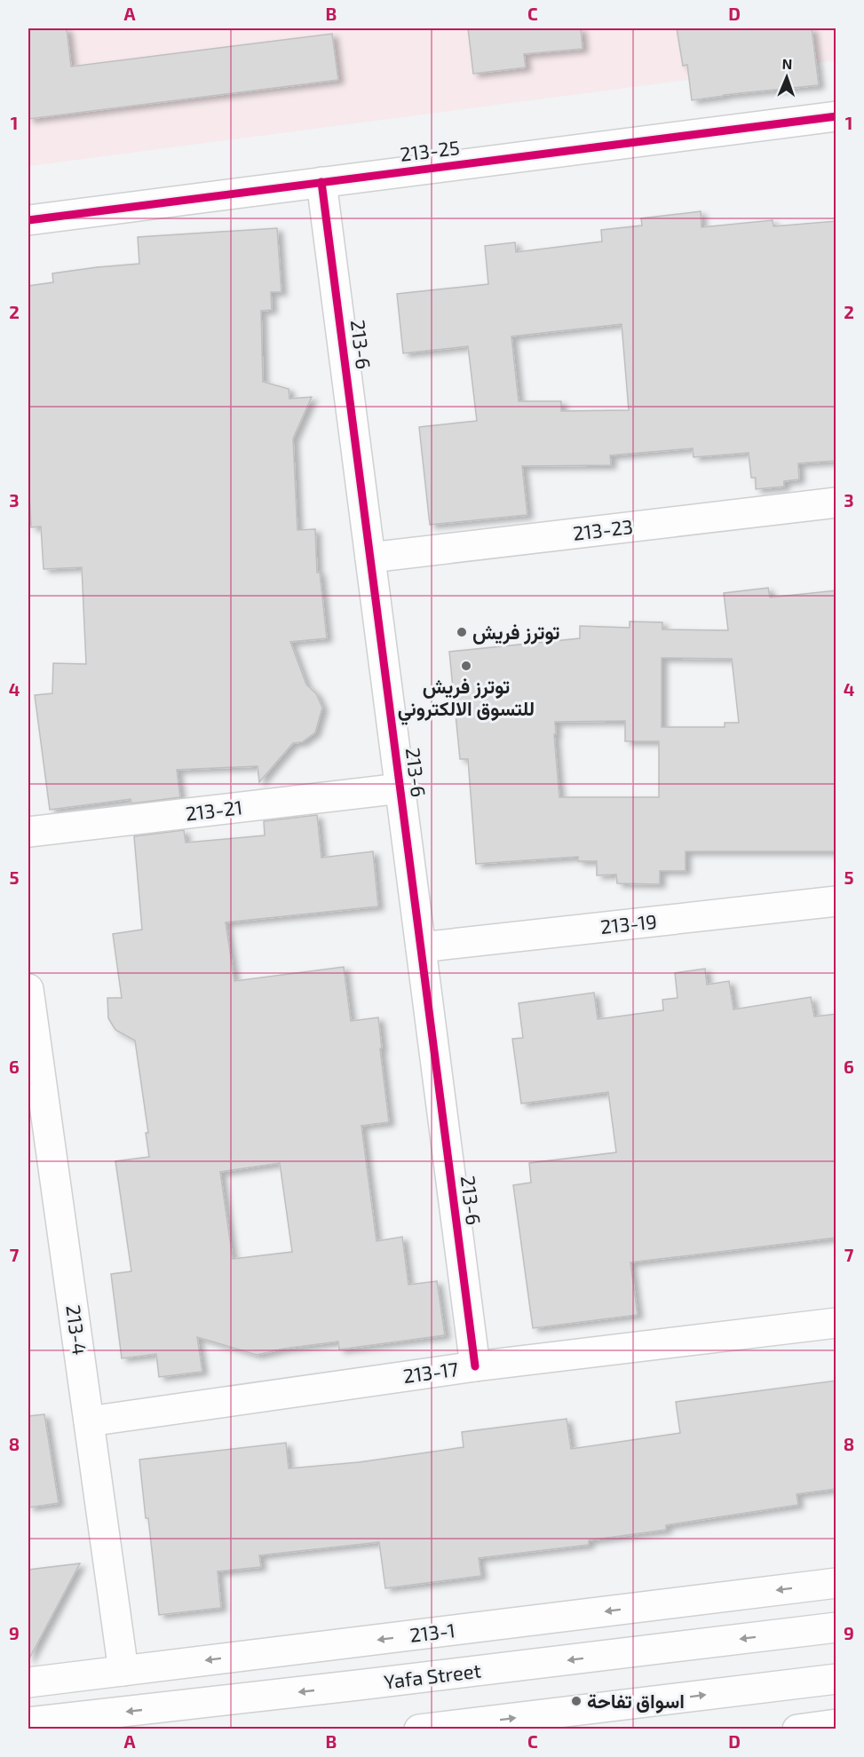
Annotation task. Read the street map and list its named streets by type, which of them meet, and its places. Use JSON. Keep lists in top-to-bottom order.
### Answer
{
  "streets": {
    "main road": [
      "213-25",
      "213-6",
      "213-23",
      "213-21",
      "213-19",
      "213-4",
      "213-17",
      "213-1",
      "Yafa Street"
    ]
  },
  "crossings": [
    ["213-25", "213-6"],
    ["213-6", "213-23"],
    ["213-6", "213-21"],
    ["213-6", "213-19"],
    ["213-6", "213-17"],
    ["213-4", "213-17"],
    ["213-4", "213-1"]
  ],
  "places": ["توترز فريش", "توترز فريش للتسوق الالكتروني", "اسواق تفاحة"],
  "north": "top",
  "grid": {
    "columns": [
      "A",
      "B",
      "C",
      "D"
    ],
    "rows": [
      "1",
      "2",
      "3",
      "4",
      "5",
      "6",
      "7",
      "8",
      "9"
    ]
  }
}
